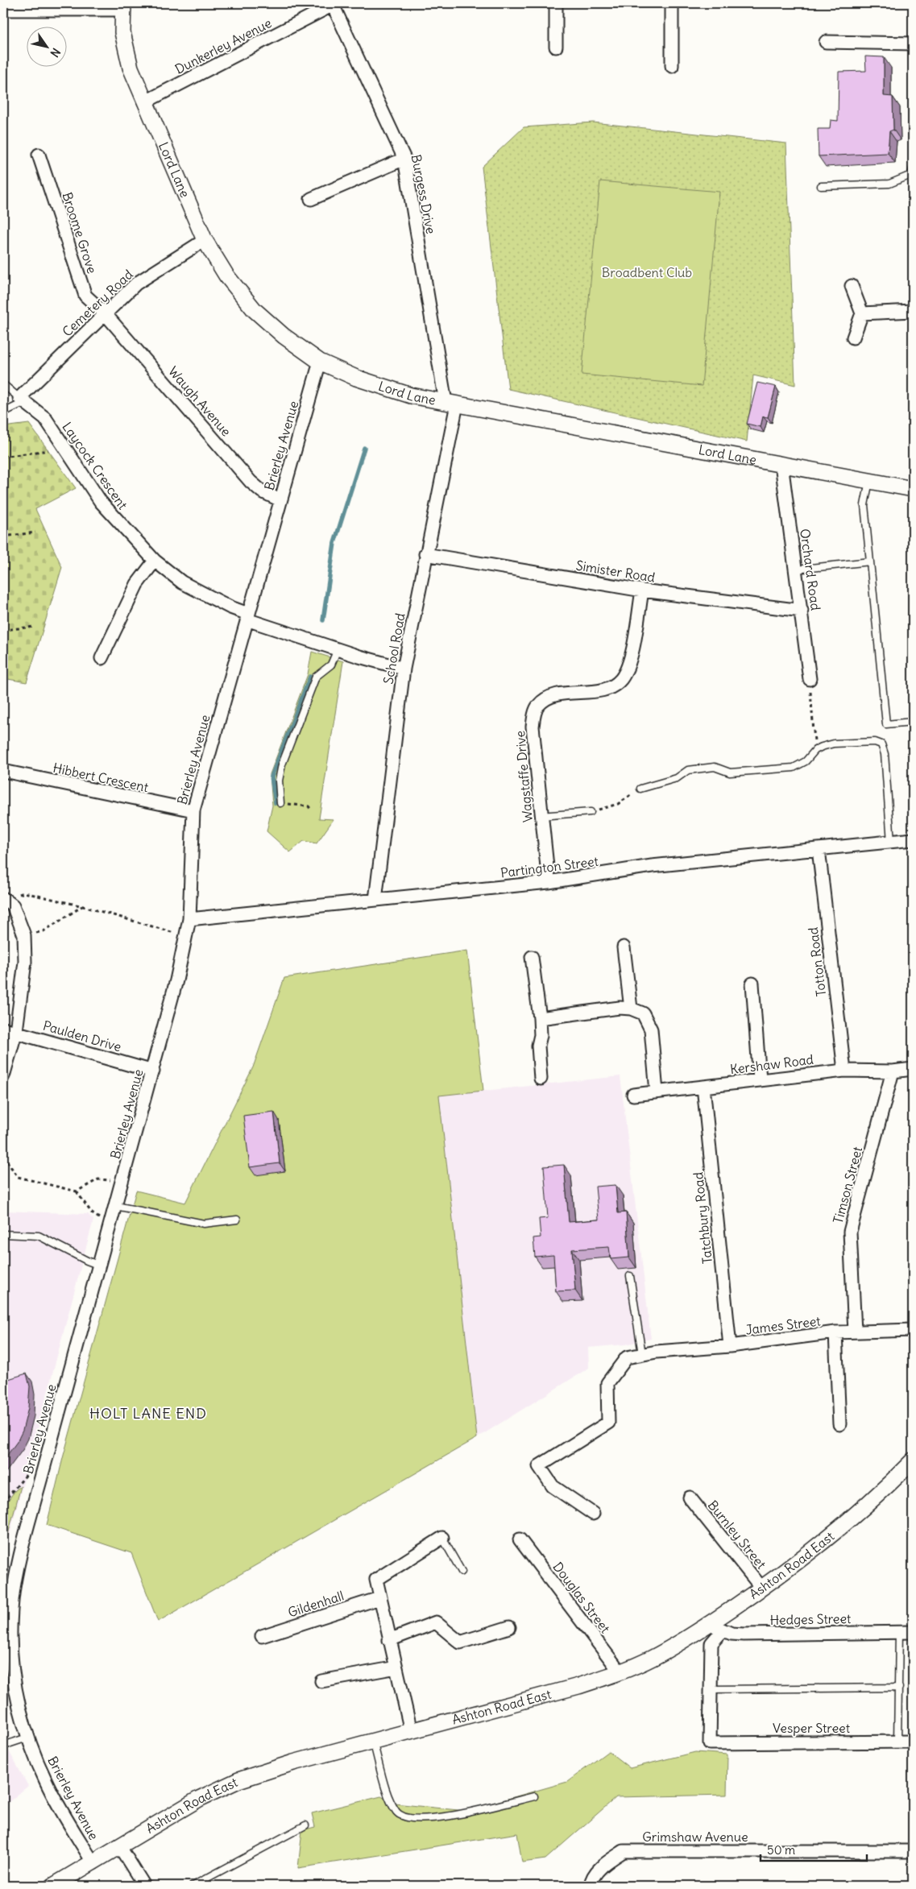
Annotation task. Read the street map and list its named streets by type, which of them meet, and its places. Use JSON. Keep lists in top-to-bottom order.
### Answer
{
  "streets": {
    "street": [
      "Dunkerley Avenue",
      "Lord Lane",
      "Burgess Drive",
      "Broome Grove",
      "Cemetery Road",
      "Waugh Avenue",
      "Brierley Avenue",
      "Laycock Crescent",
      "Orchard Road",
      "Simister Road",
      "School Road",
      "Wagstaffe Drive",
      "Hibbert Crescent",
      "Partington Street",
      "Totton Road",
      "Paulden Drive",
      "Kershaw Road",
      "Timson Street",
      "Tatchbury Road",
      "James Street",
      "Burnley Street",
      "Ashton Road East",
      "Douglas Street",
      "Gildenhall",
      "Hedges Street",
      "Vesper Street",
      "Grimshaw Avenue"
    ]
  },
  "crossings": [
    ["Dunkerley Avenue", "Lord Lane"],
    ["Dunkerley Avenue", "Burgess Drive"],
    ["Lord Lane", "Burgess Drive"],
    ["Lord Lane", "Cemetery Road"],
    ["Lord Lane", "Brierley Avenue"],
    ["Lord Lane", "Orchard Road"],
    ["Lord Lane", "School Road"],
    ["Burgess Drive", "School Road"],
    ["Broome Grove", "Cemetery Road"],
    ["Broome Grove", "Waugh Avenue"],
    ["Cemetery Road", "Waugh Avenue"],
    ["Cemetery Road", "Laycock Crescent"],
    ["Waugh Avenue", "Brierley Avenue"],
    ["Brierley Avenue", "Laycock Crescent"],
    ["Brierley Avenue", "Hibbert Crescent"],
    ["Brierley Avenue", "Partington Street"],
    ["Brierley Avenue", "Paulden Drive"],
    ["Brierley Avenue", "Ashton Road East"],
    ["Laycock Crescent", "School Road"],
    ["Orchard Road", "Simister Road"],
    ["Simister Road", "School Road"],
    ["Simister Road", "Wagstaffe Drive"],
    ["School Road", "Partington Street"],
    ["Wagstaffe Drive", "Partington Street"],
    ["Partington Street", "Totton Road"],
    ["Totton Road", "Kershaw Road"],
    ["Kershaw Road", "Timson Street"],
    ["Kershaw Road", "Tatchbury Road"],
    ["Timson Street", "James Street"],
    ["Tatchbury Road", "James Street"],
    ["Burnley Street", "Ashton Road East"],
    ["Ashton Road East", "Douglas Street"],
    ["Ashton Road East", "Hedges Street"]
  ],
  "districts": ["HOLT LANE END"],
  "parks": ["Broadbent Club"],
  "scale_bar": "50 m",
  "north": "bottom right"
}
